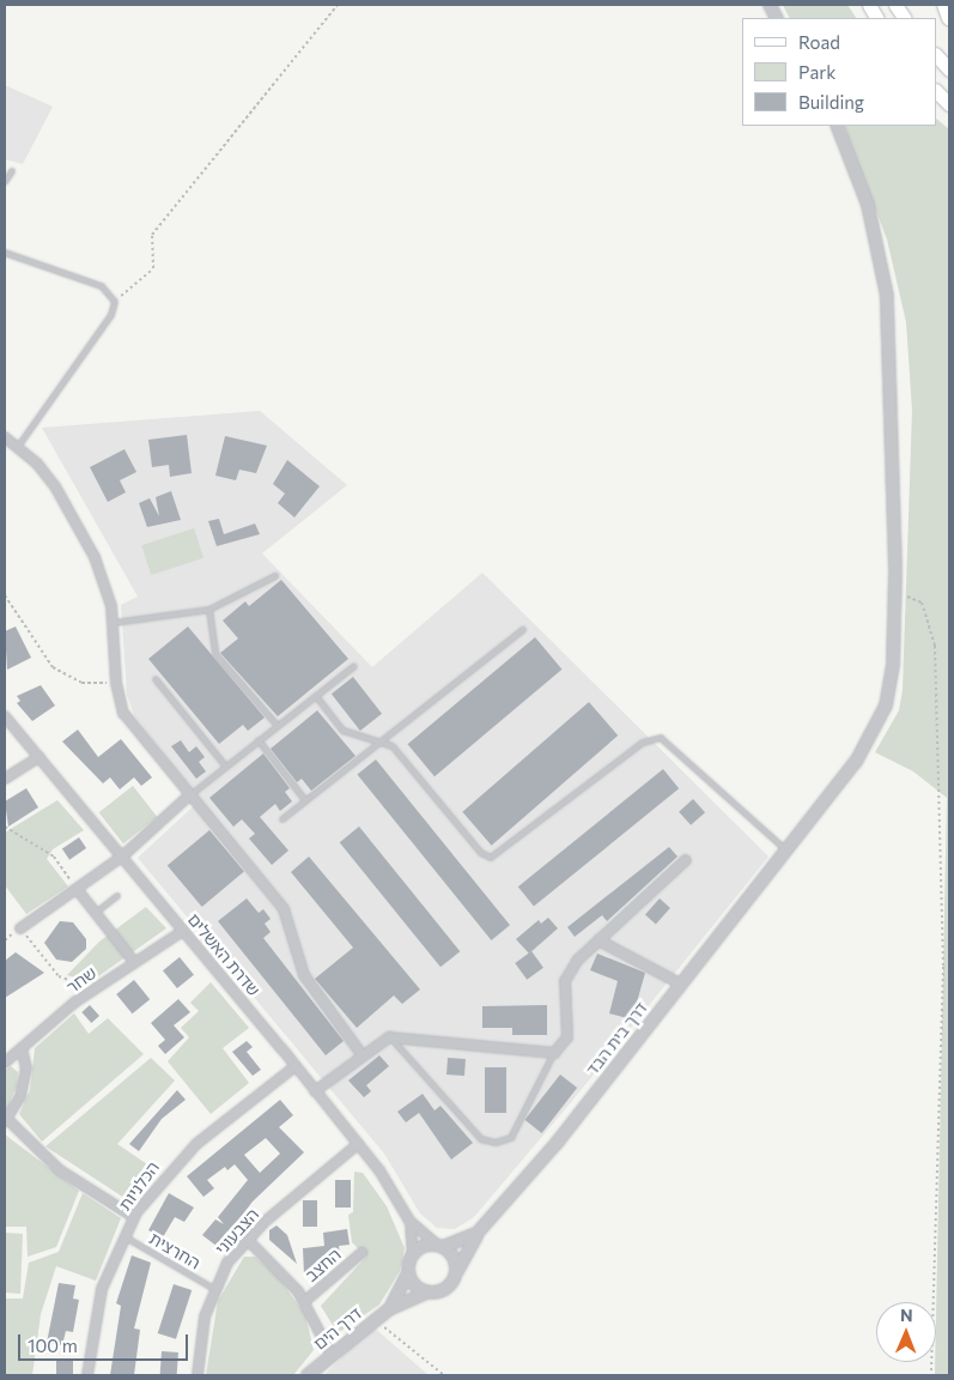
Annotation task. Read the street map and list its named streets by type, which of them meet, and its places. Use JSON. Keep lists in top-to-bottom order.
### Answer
{
  "streets": {
    "street": [
      "שדרת האשלים",
      "שחר",
      "דרך בית הבד",
      "הכלניות",
      "הצבעוני",
      "החצב",
      "דרך הים"
    ],
    "lane": ["החרצית"]
  },
  "crossings": [
    ["שדרת האשלים", "שחר"],
    ["שדרת האשלים", "דרך בית הבד"],
    ["שדרת האשלים", "הכלניות"],
    ["שדרת האשלים", "הצבעוני"],
    ["שדרת האשלים", "דרך הים"],
    ["דרך בית הבד", "דרך הים"],
    ["הכלניות", "החרצית"],
    ["הצבעוני", "החרצית"]
  ],
  "legend": ["Road", "Park", "Building"],
  "scale_bar": "100 m",
  "north": "top"
}
